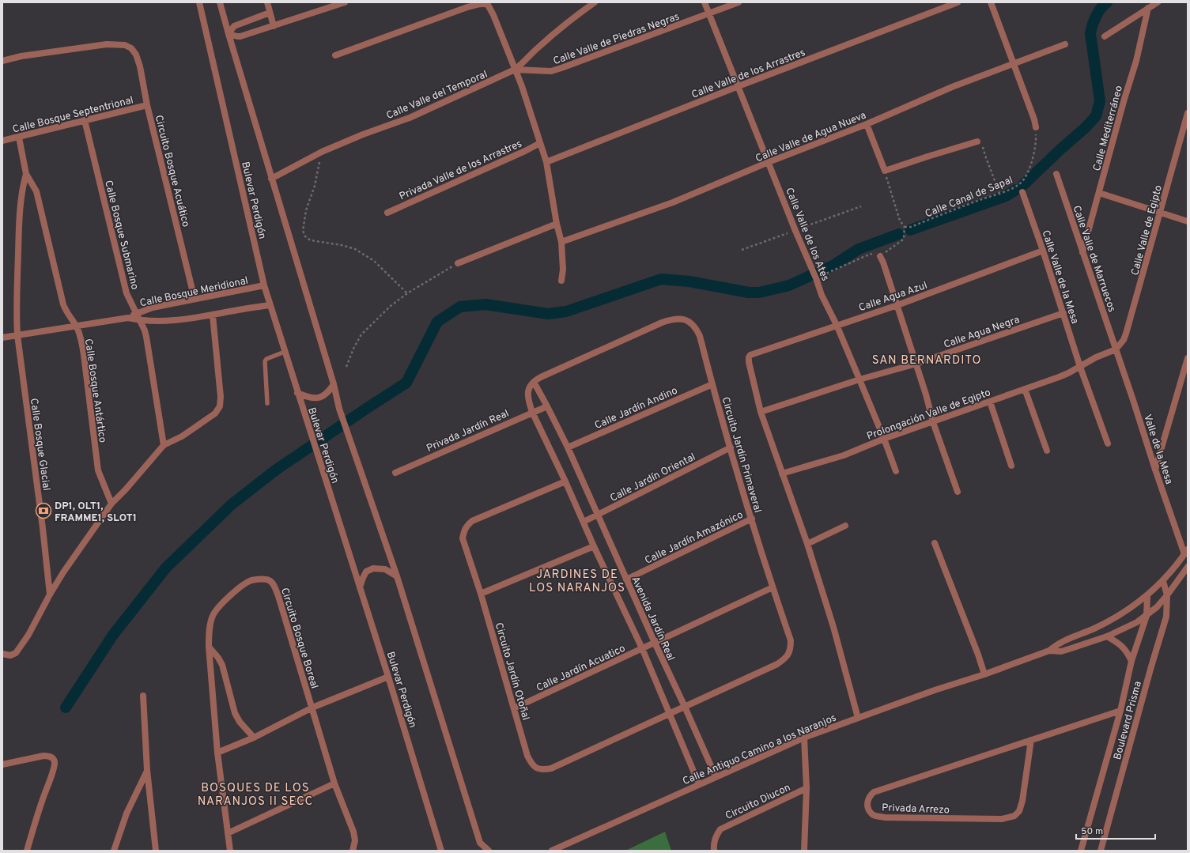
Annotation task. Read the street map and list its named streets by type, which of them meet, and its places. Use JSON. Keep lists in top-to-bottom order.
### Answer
{
  "streets": {
    "street": [
      "Calle Valle de Piedras Negras",
      "Calle Valle de los Arrastres",
      "Calle Valle del Temporal",
      "Calle Bosque Septentrional",
      "Calle Mediterráneo",
      "Calle Valle de Agua Nueva",
      "Privada Valle de los Arrastres",
      "Circuito Bosque Acuático",
      "Bulevar Perdigón",
      "Calle Valle de Egipto",
      "Calle Valle de los Ates",
      "Calle Bosque Submarino",
      "Calle Valle de Marruecos",
      "Calle Valle de la Mesa",
      "Calle Bosque Meridional",
      "Calle Agua Azul",
      "Calle Agua Negra",
      "Calle Bosque Antártico",
      "Calle Jardín Andino",
      "Prolongación Valle de Egipto",
      "Privada Jardín Real",
      "Calle Bosque Glacial",
      "Valle de la Mesa",
      "Circuito Jardín Primaveral",
      "Calle Jardín Oriental",
      "Calle Jardín Amazónico",
      "Avenida Jardín Real",
      "Circuito Bosque Boreal",
      "Calle Jardín Acuatico",
      "Circuito Jardín Otoñal",
      "Boulevard Prisma",
      "Calle Antiguo Camino a los Naranjos",
      "Circuito Diucon",
      "Privada Arrezo"
    ],
    "path": ["Calle Canal de Sapal"]
  },
  "crossings": [
    ["Calle Valle de Piedras Negras", "Calle Valle del Temporal"],
    ["Calle Valle de Piedras Negras", "Calle Valle de los Ates"],
    ["Calle Valle de los Arrastres", "Calle Valle de los Ates"],
    ["Calle Bosque Septentrional", "Circuito Bosque Acuático"],
    ["Calle Bosque Septentrional", "Calle Bosque Submarino"],
    ["Calle Bosque Septentrional", "Calle Bosque Antártico"],
    ["Calle Mediterráneo", "Calle Valle de Marruecos"],
    ["Calle Valle de Agua Nueva", "Calle Valle de los Ates"],
    ["Circuito Bosque Acuático", "Calle Bosque Meridional"],
    ["Bulevar Perdigón", "Calle Bosque Meridional"],
    ["Calle Valle de Egipto", "Calle Valle de Marruecos"],
    ["Calle Valle de Egipto", "Prolongación Valle de Egipto"],
    ["Calle Valle de Egipto", "Valle de la Mesa"],
    ["Calle Valle de los Ates", "Calle Agua Azul"],
    ["Calle Valle de los Ates", "Calle Agua Negra"],
    ["Calle Valle de los Ates", "Prolongación Valle de Egipto"],
    ["Calle Bosque Submarino", "Calle Bosque Meridional"],
    ["Calle Valle de Marruecos", "Prolongación Valle de Egipto"],
    ["Calle Valle de Marruecos", "Valle de la Mesa"],
    ["Calle Valle de la Mesa", "Calle Agua Azul"],
    ["Calle Valle de la Mesa", "Calle Agua Negra"],
    ["Calle Valle de la Mesa", "Prolongación Valle de Egipto"],
    ["Calle Bosque Meridional", "Calle Bosque Antártico"],
    ["Calle Bosque Meridional", "Calle Bosque Glacial"],
    ["Calle Agua Azul", "Calle Agua Negra"],
    ["Calle Bosque Antártico", "Calle Bosque Glacial"],
    ["Calle Jardín Andino", "Circuito Jardín Primaveral"],
    ["Calle Jardín Andino", "Avenida Jardín Real"],
    ["Prolongación Valle de Egipto", "Valle de la Mesa"],
    ["Privada Jardín Real", "Circuito Jardín Primaveral"],
    ["Privada Jardín Real", "Avenida Jardín Real"],
    ["Circuito Jardín Primaveral", "Calle Jardín Oriental"],
    ["Circuito Jardín Primaveral", "Calle Jardín Amazónico"],
    ["Circuito Jardín Primaveral", "Avenida Jardín Real"],
    ["Circuito Jardín Primaveral", "Calle Jardín Acuatico"],
    ["Circuito Jardín Primaveral", "Circuito Jardín Otoñal"],
    ["Calle Jardín Oriental", "Avenida Jardín Real"],
    ["Calle Jardín Amazónico", "Avenida Jardín Real"],
    ["Avenida Jardín Real", "Calle Jardín Acuatico"],
    ["Avenida Jardín Real", "Circuito Jardín Otoñal"],
    ["Avenida Jardín Real", "Calle Antiguo Camino a los Naranjos"],
    ["Calle Jardín Acuatico", "Circuito Jardín Otoñal"],
    ["Boulevard Prisma", "Calle Antiguo Camino a los Naranjos"],
    ["Boulevard Prisma", "Privada Arrezo"]
  ],
  "districts": ["SAN BERNARDITO", "JARDINES DE LOS NARANJOS", "BOSQUES DE LOS NARANJOS II SECC"],
  "places": {
    "bank": ["DP1, OLT1, FRAMME1, SLOT1"]
  },
  "scale_bar": "50 m"
}
